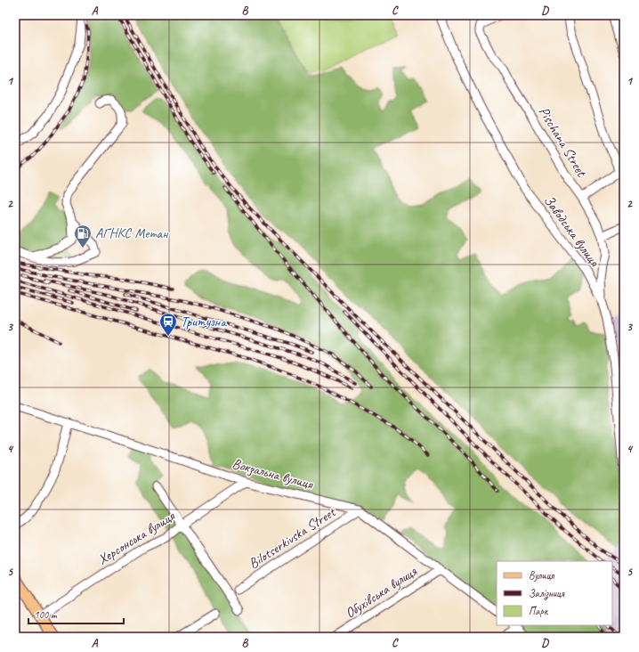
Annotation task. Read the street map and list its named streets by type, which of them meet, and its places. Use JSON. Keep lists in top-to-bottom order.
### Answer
{
  "streets": {
    "street": [
      "Pischana Street",
      "Заводська вулиця",
      "Вокзальна вулиця",
      "Херсонська вулиця",
      "Bilotserkivska Street",
      "Обухівська вулиця"
    ]
  },
  "crossings": [
    ["Pischana Street", "Заводська вулиця"],
    ["Вокзальна вулиця", "Херсонська вулиця"],
    ["Вокзальна вулиця", "Bilotserkivska Street"],
    ["Вокзальна вулиця", "Обухівська вулиця"]
  ],
  "places": {
    "fuel station": ["АГНКС Метан"],
    "station": ["Тритузна"]
  },
  "legend": ["Вулиця", "Залізниця", "Парк"],
  "scale_bar": "100 m",
  "grid": {
    "columns": [
      "A",
      "B",
      "C",
      "D"
    ],
    "rows": [
      "1",
      "2",
      "3",
      "4",
      "5"
    ]
  }
}
